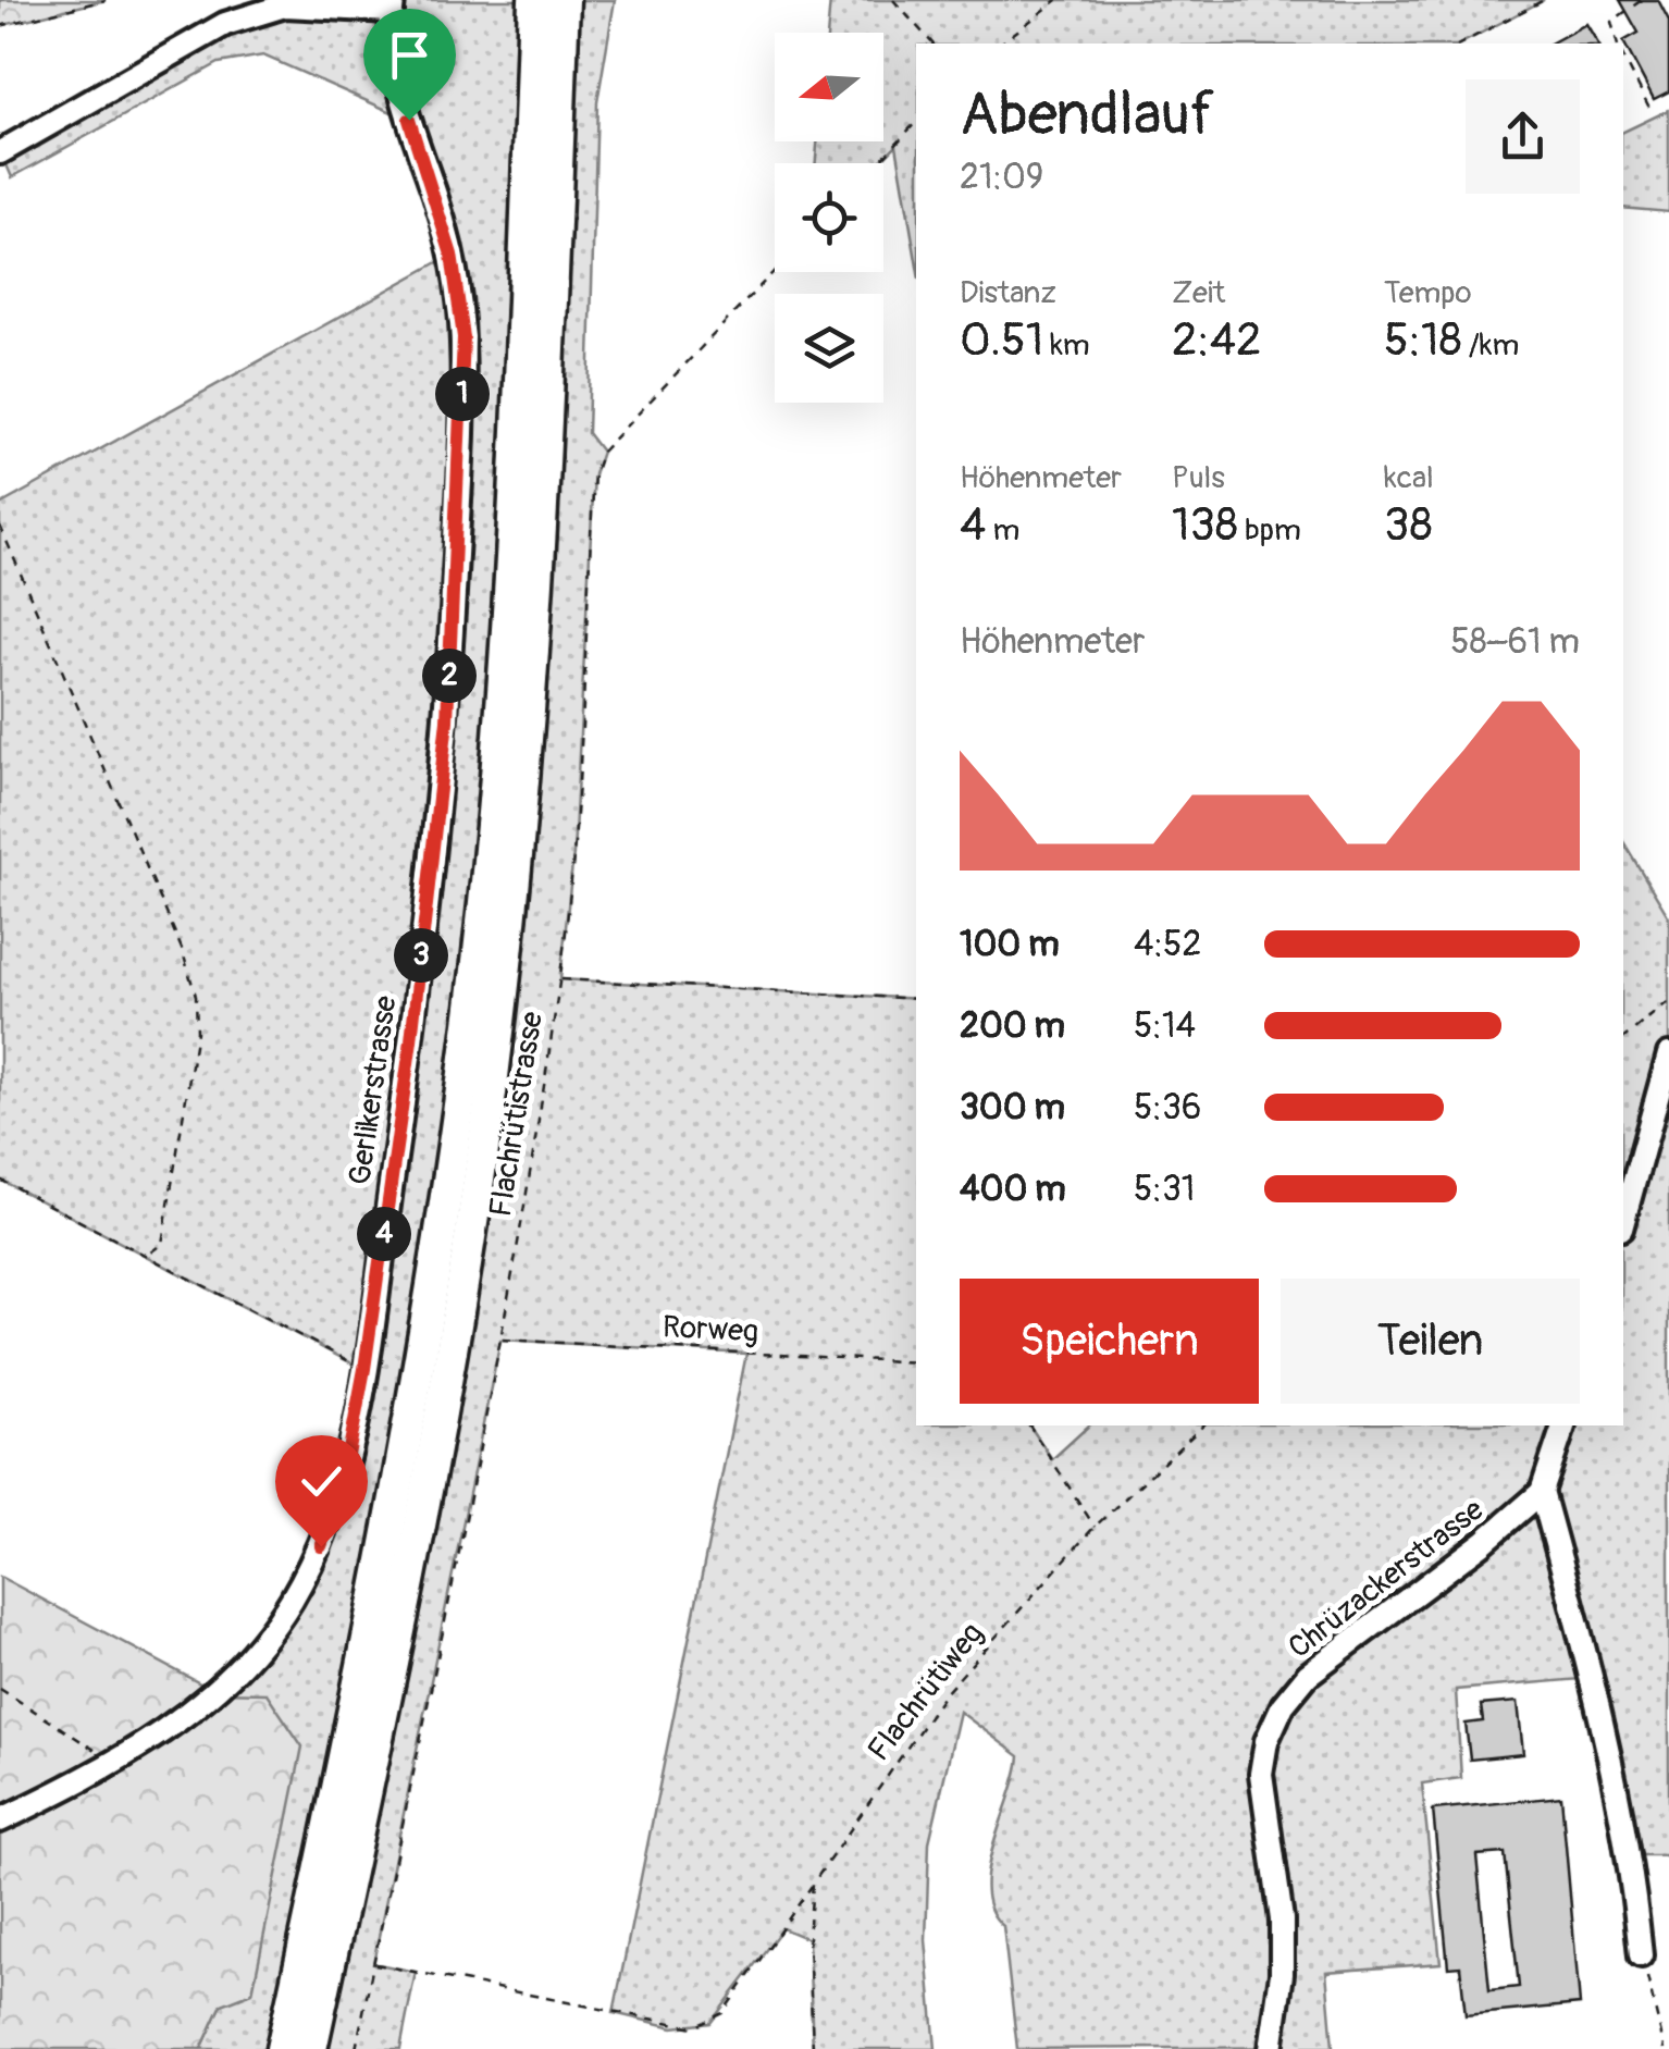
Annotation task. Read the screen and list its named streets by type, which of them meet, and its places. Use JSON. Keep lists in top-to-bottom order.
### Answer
{
  "streets": {
    "street": ["Gerlikerstrasse", "Chrüzackerstrasse"],
    "path": ["Flachrütistrasse", "Rorweg", "Flachrütiweg"]
  },
  "crossings": [
    ["Flachrütistrasse", "Rorweg"]
  ],
  "north": "left",
  "page": {
    "heading": ["Abendlauf", "21:09"],
    "stats": [
      ["Distanz", "0.51 km"],
      ["Zeit", "2:42"],
      ["Tempo", "5:18 /km"],
      ["Höhenmeter", "4 m"],
      ["Puls", "138 bpm"],
      ["kcal", "38"]
    ],
    "pins": [
      "1",
      "2",
      "3",
      "4"
    ],
    "chart": ["Höhenmeter", "58–61 m"],
    "list": [
      {
        "name": "100 m",
        "note": "4:52"
      },
      {
        "name": "200 m",
        "note": "5:14"
      },
      {
        "name": "300 m",
        "note": "5:36"
      },
      {
        "name": "400 m",
        "note": "5:31"
      }
    ],
    "buttons": ["Speichern", "Teilen"]
  }
}
